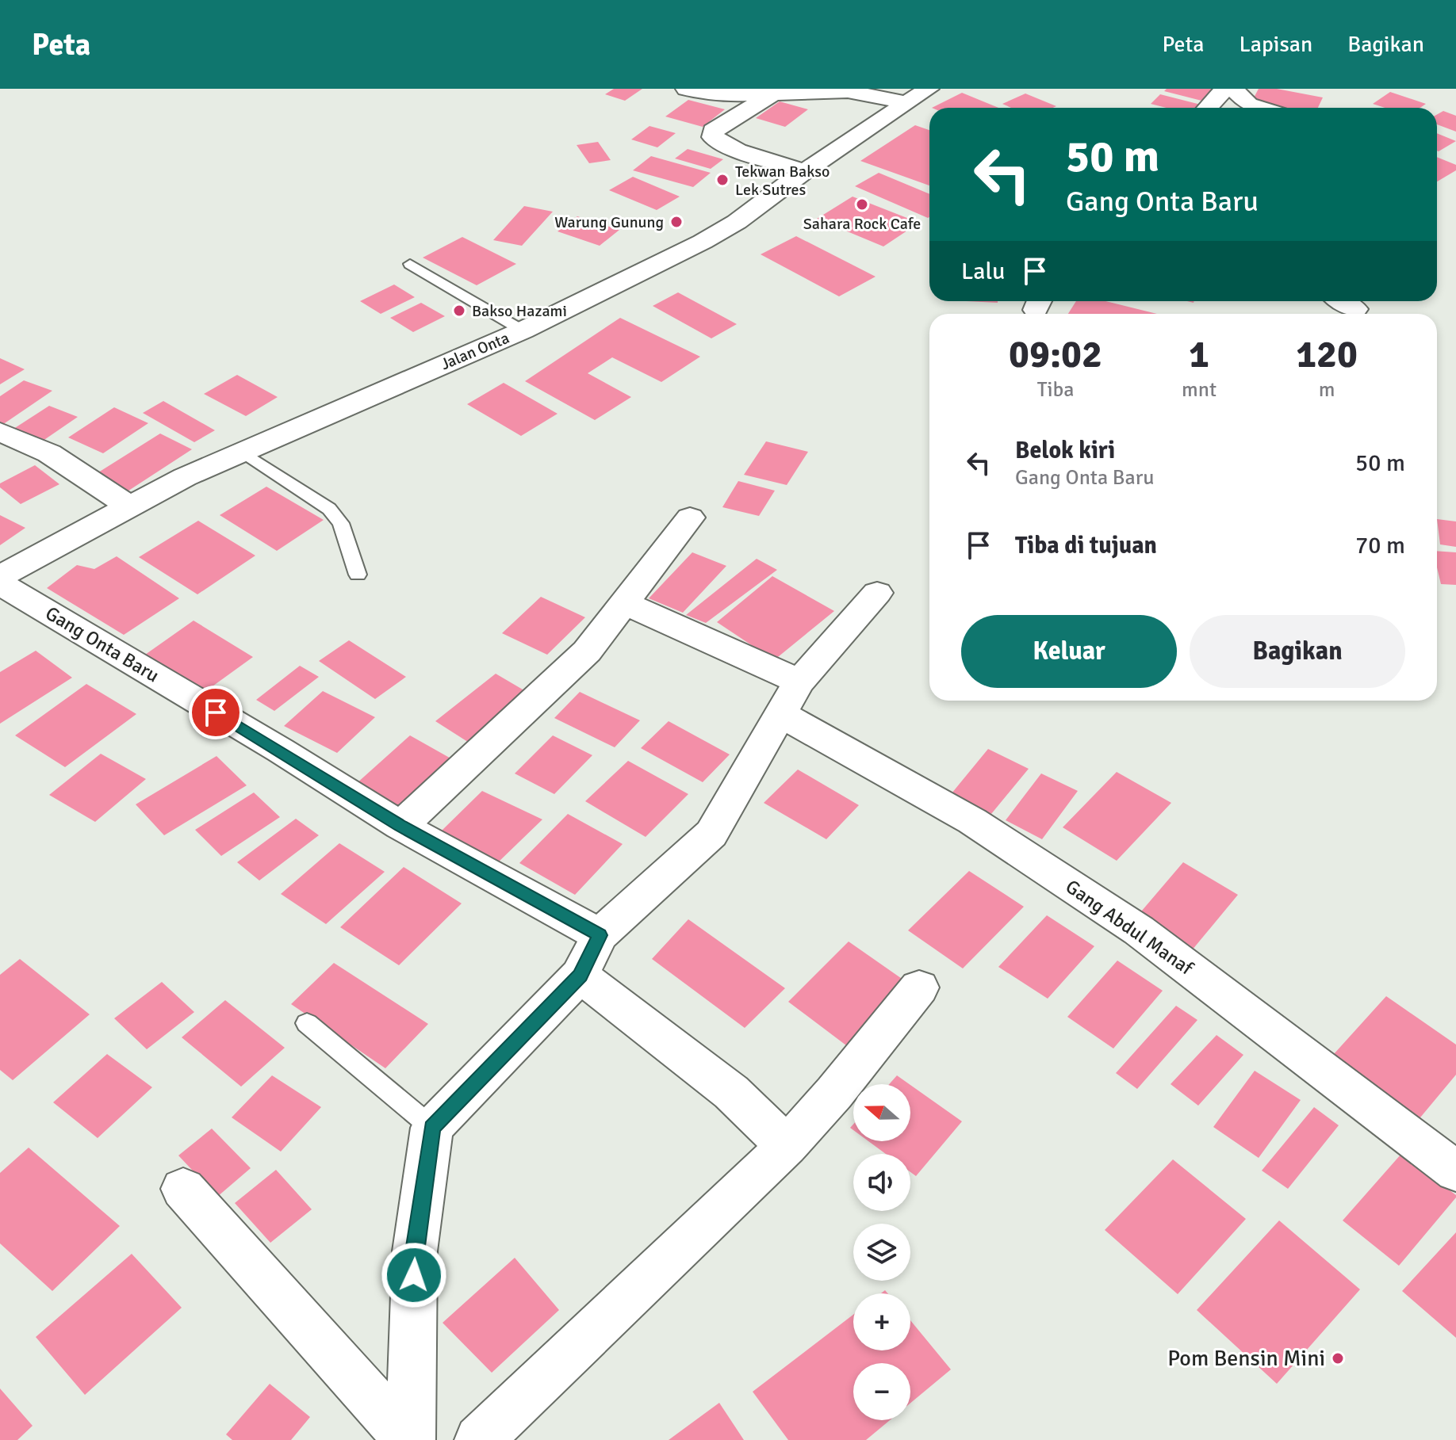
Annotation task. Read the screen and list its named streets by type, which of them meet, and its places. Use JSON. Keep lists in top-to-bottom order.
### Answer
{
  "streets": {
    "street": ["Jalan Onta", "Gang Onta Baru", "Gang Abdul Manaf"]
  },
  "places": [
    "Tekwan Bakso Lek Sutres",
    "Sahara Rock Cafe",
    "Warung Gunung",
    "Bakso Hazami",
    "Pom Bensin Mini"
  ],
  "north": "left",
  "page": {
    "header": "Peta",
    "nav": ["Peta", "Lapisan", "Bagikan"],
    "turn": ["50 m", "Gang Onta Baru"],
    "then": "Lalu",
    "eta": [
      "09:02",
      "Tiba",
      "1",
      "mnt",
      "120",
      "m"
    ],
    "list": [
      {
        "name": "Belok kiri",
        "note": "Gang Onta Baru",
        "value": "50 m"
      },
      {
        "name": "Tiba di tujuan",
        "value": "70 m"
      }
    ],
    "buttons": ["Keluar", "Bagikan"],
    "map_buttons": ["+", "−"]
  }
}
